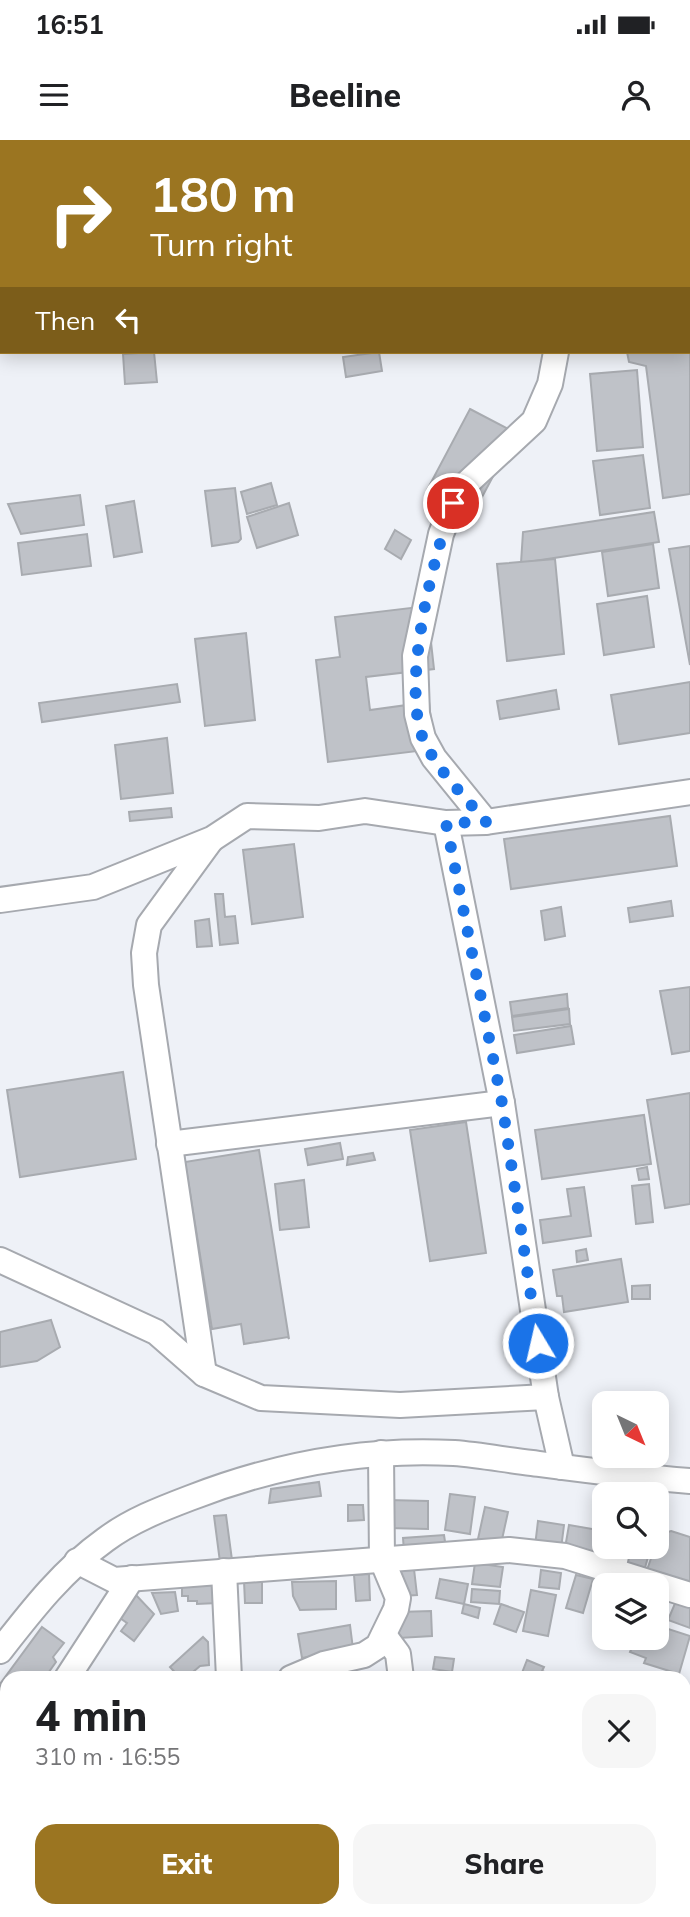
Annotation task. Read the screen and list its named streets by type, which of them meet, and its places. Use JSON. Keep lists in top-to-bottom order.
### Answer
{
  "north": "bottom right",
  "page": {
    "status": "16:51",
    "header": "Beeline",
    "turn": ["180 m", "Turn right"],
    "then": "Then",
    "heading": ["4 min", "310 m · 16:55"],
    "buttons": ["Exit", "Share"]
  }
}
